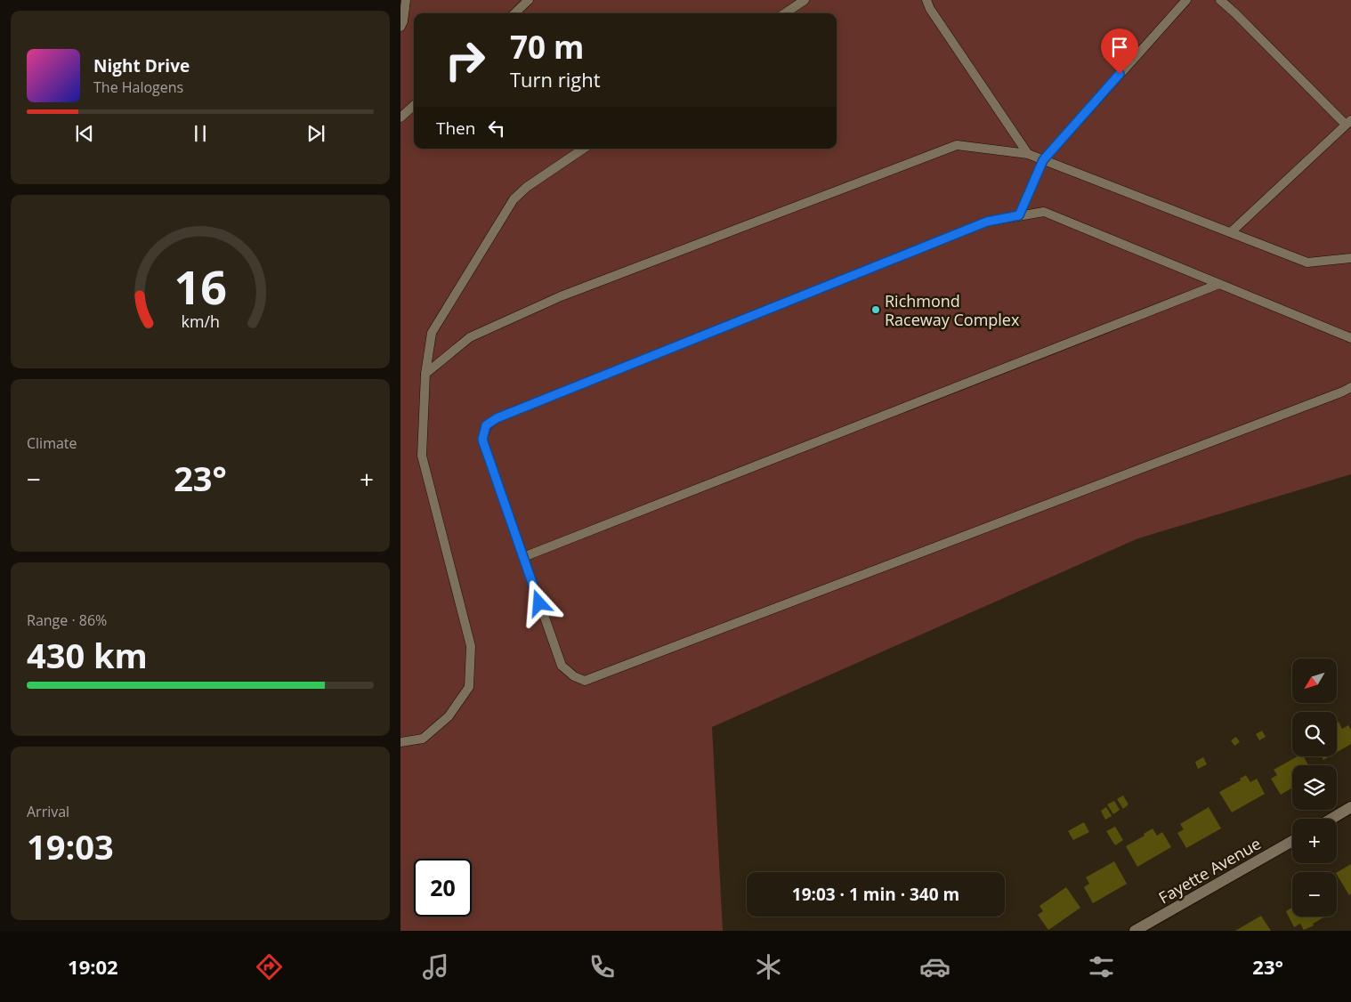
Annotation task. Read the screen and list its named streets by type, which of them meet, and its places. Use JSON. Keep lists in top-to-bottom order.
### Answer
{
  "streets": {
    "street": ["Fayette Avenue"]
  },
  "places": ["Richmond Raceway Complex"],
  "north": "bottom left",
  "page": {
    "turn": ["70 m", "Turn right"],
    "song": ["Night Drive", "The Halogens"],
    "then": "Then",
    "tile": [
      "Climate",
      ["Range · 86%", "430 km"],
      ["Arrival", "19:03"]
    ],
    "heat": ["−", "23°", "+"],
    "map_buttons": ["+", "−"],
    "limit": "20",
    "trip": "19:03 · 1 min · 340 m",
    "tabs": ["19:02", "23°"],
    "gauge": ["16", "km/h"]
  }
}
